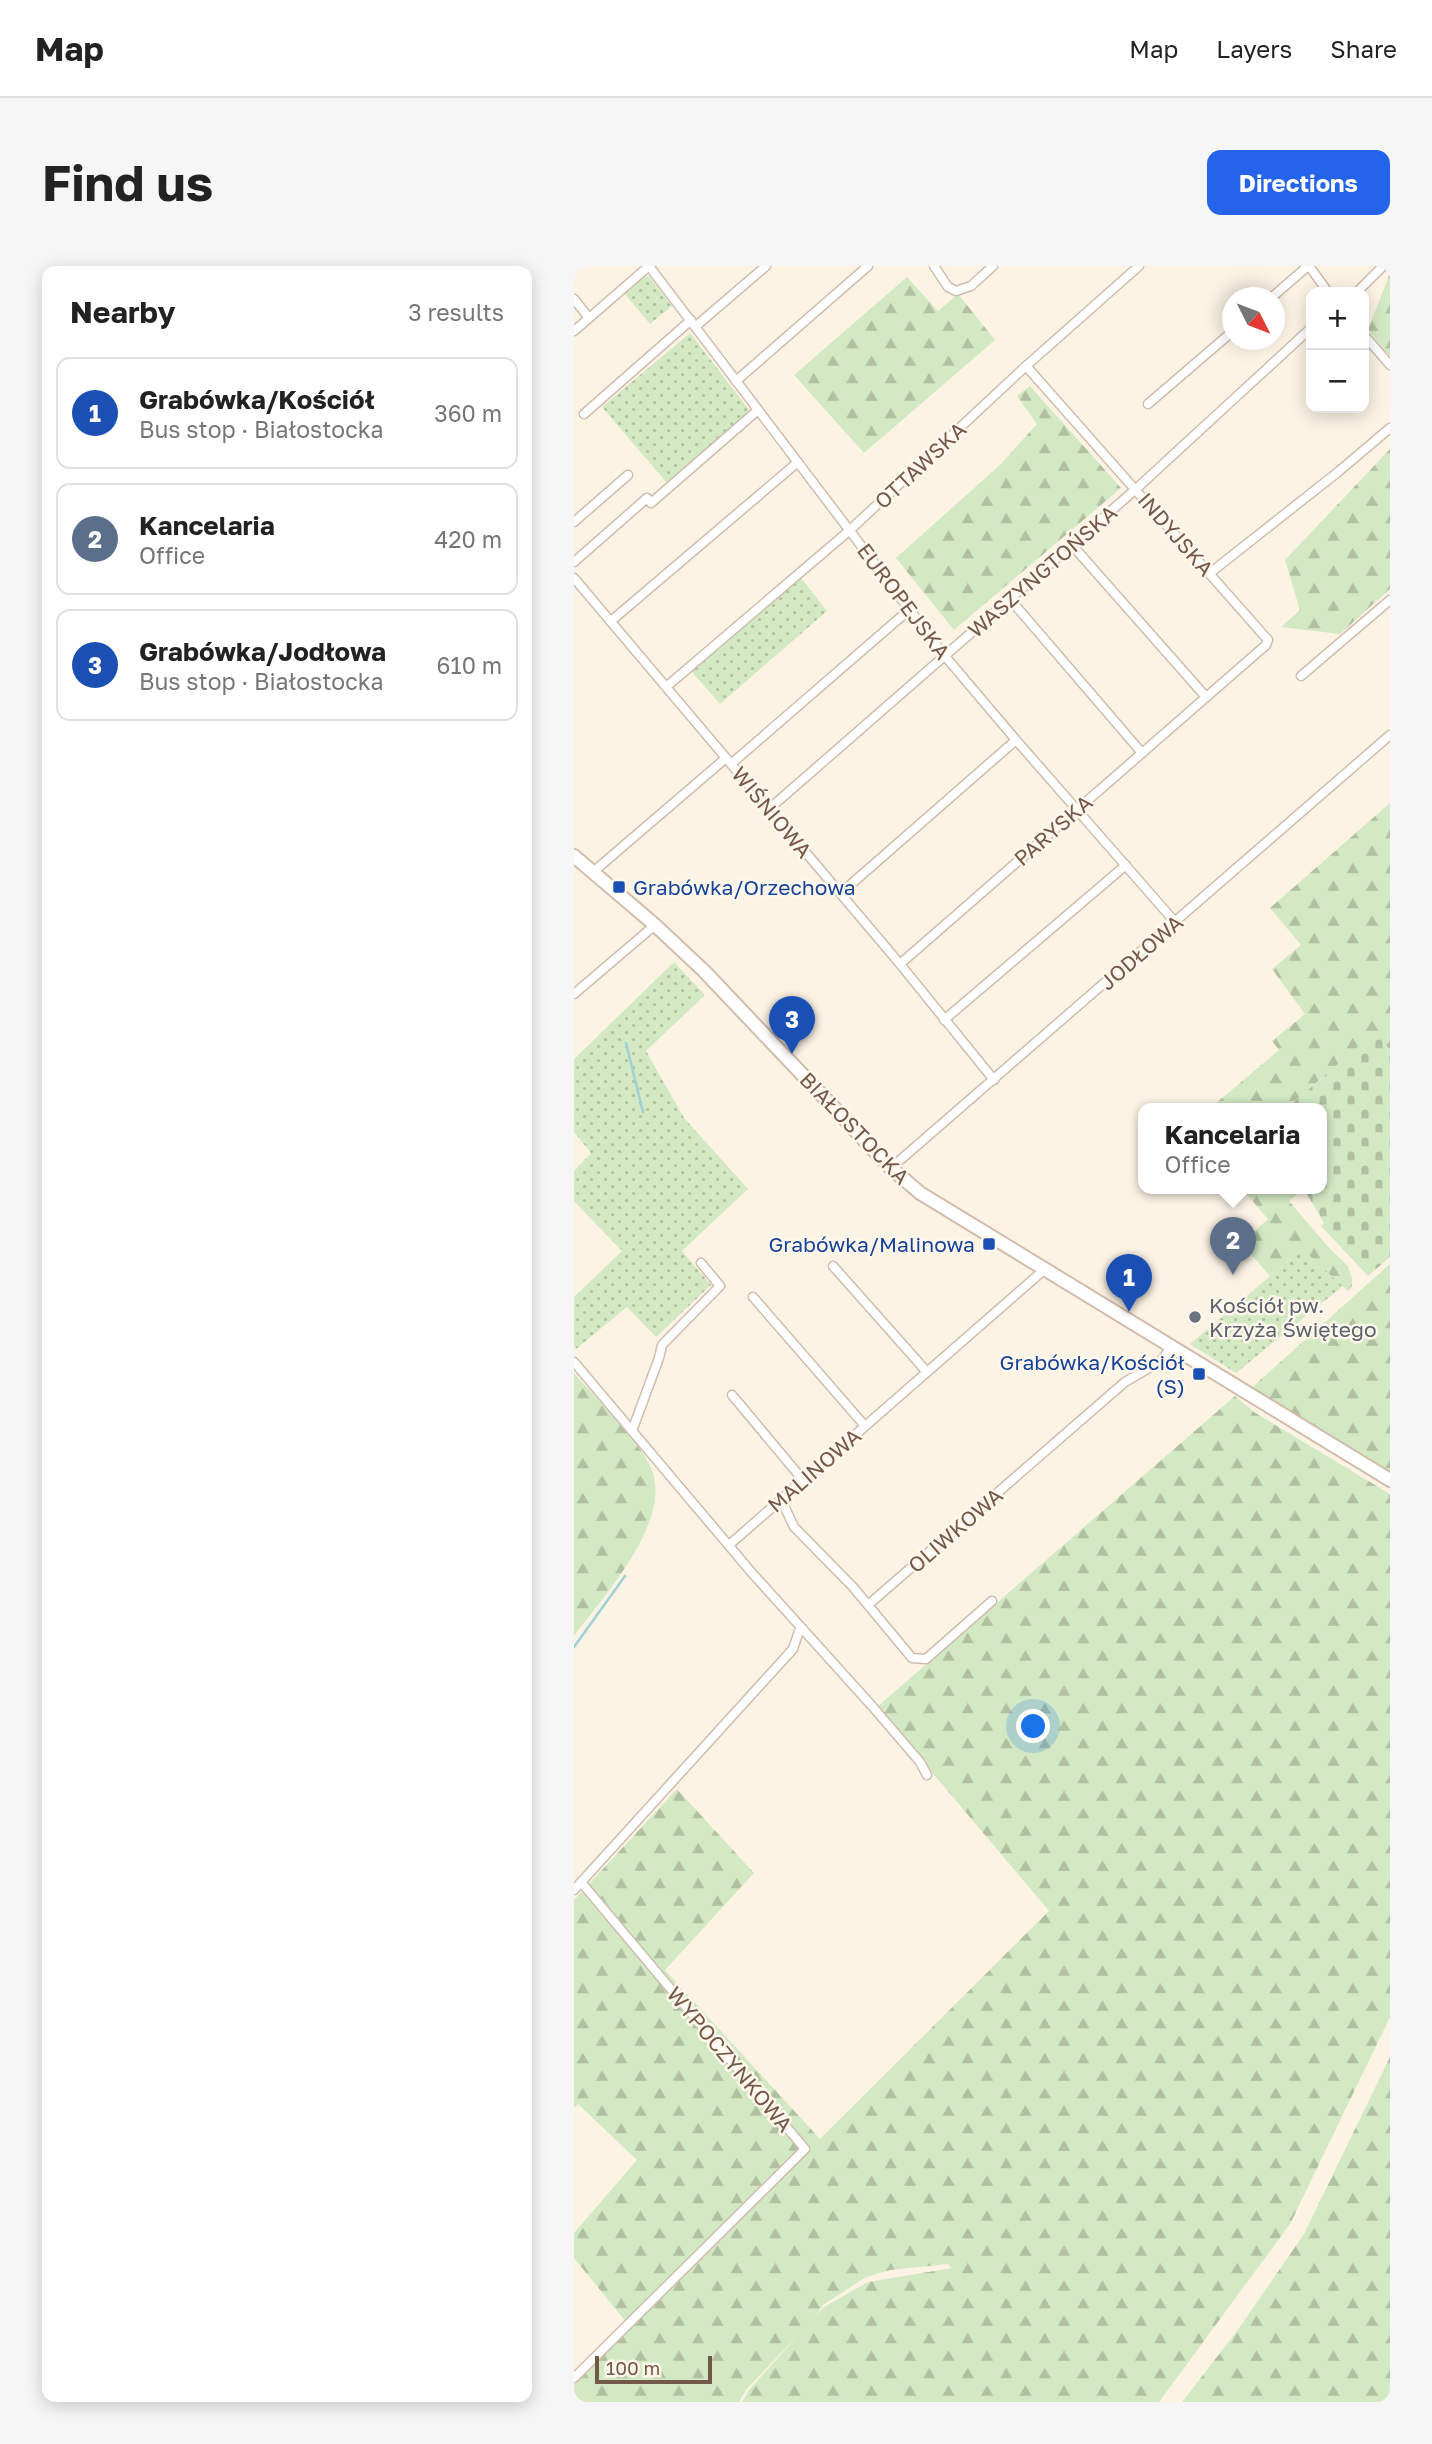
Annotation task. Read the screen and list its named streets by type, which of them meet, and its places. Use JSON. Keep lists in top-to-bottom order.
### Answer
{
  "streets": {
    "street": [
      "OTTAWSKA",
      "INDYJSKA",
      "WASZYNGTOŃSKA",
      "EUROPEJSKA",
      "WIŚNIOWA",
      "PARYSKA",
      "JODŁOWA",
      "BIAŁOSTOCKA",
      "MALINOWA",
      "OLIWKOWA",
      "WYPOCZYNKOWA"
    ]
  },
  "crossings": [
    ["OTTAWSKA", "INDYJSKA"],
    ["OTTAWSKA", "EUROPEJSKA"],
    ["OTTAWSKA", "WIŚNIOWA"],
    ["INDYJSKA", "WASZYNGTOŃSKA"],
    ["INDYJSKA", "PARYSKA"],
    ["WASZYNGTOŃSKA", "EUROPEJSKA"],
    ["WASZYNGTOŃSKA", "WIŚNIOWA"],
    ["EUROPEJSKA", "PARYSKA"],
    ["EUROPEJSKA", "JODŁOWA"],
    ["WIŚNIOWA", "PARYSKA"],
    ["WIŚNIOWA", "JODŁOWA"],
    ["JODŁOWA", "BIAŁOSTOCKA"],
    ["BIAŁOSTOCKA", "MALINOWA"],
    ["BIAŁOSTOCKA", "OLIWKOWA"]
  ],
  "places": {
    "transit": ["Grabówka/Orzechowa", "Grabówka/Malinowa", "Grabówka/Kościół (S)"],
    "other": ["Kościół pw. Krzyża Świętego"]
  },
  "scale_bar": "100 m",
  "north": "bottom right",
  "page": {
    "header": "Map",
    "nav": ["Map", "Layers", "Share"],
    "buttons": "Directions",
    "title": "Find us",
    "heading": ["Nearby", "3 results"],
    "map_buttons": ["+", "−"],
    "list": [
      {
        "mark": "1",
        "name": "Grabówka/Kościół",
        "note": "Bus stop · Białostocka",
        "value": "360 m"
      },
      {
        "mark": "2",
        "name": "Kancelaria",
        "note": "Office",
        "value": "420 m"
      },
      {
        "mark": "3",
        "name": "Grabówka/Jodłowa",
        "note": "Bus stop · Białostocka",
        "value": "610 m"
      }
    ],
    "pins": ["3", "2", "1"],
    "popup": ["Kancelaria", "Office"],
    "scale": "100 m"
  }
}
